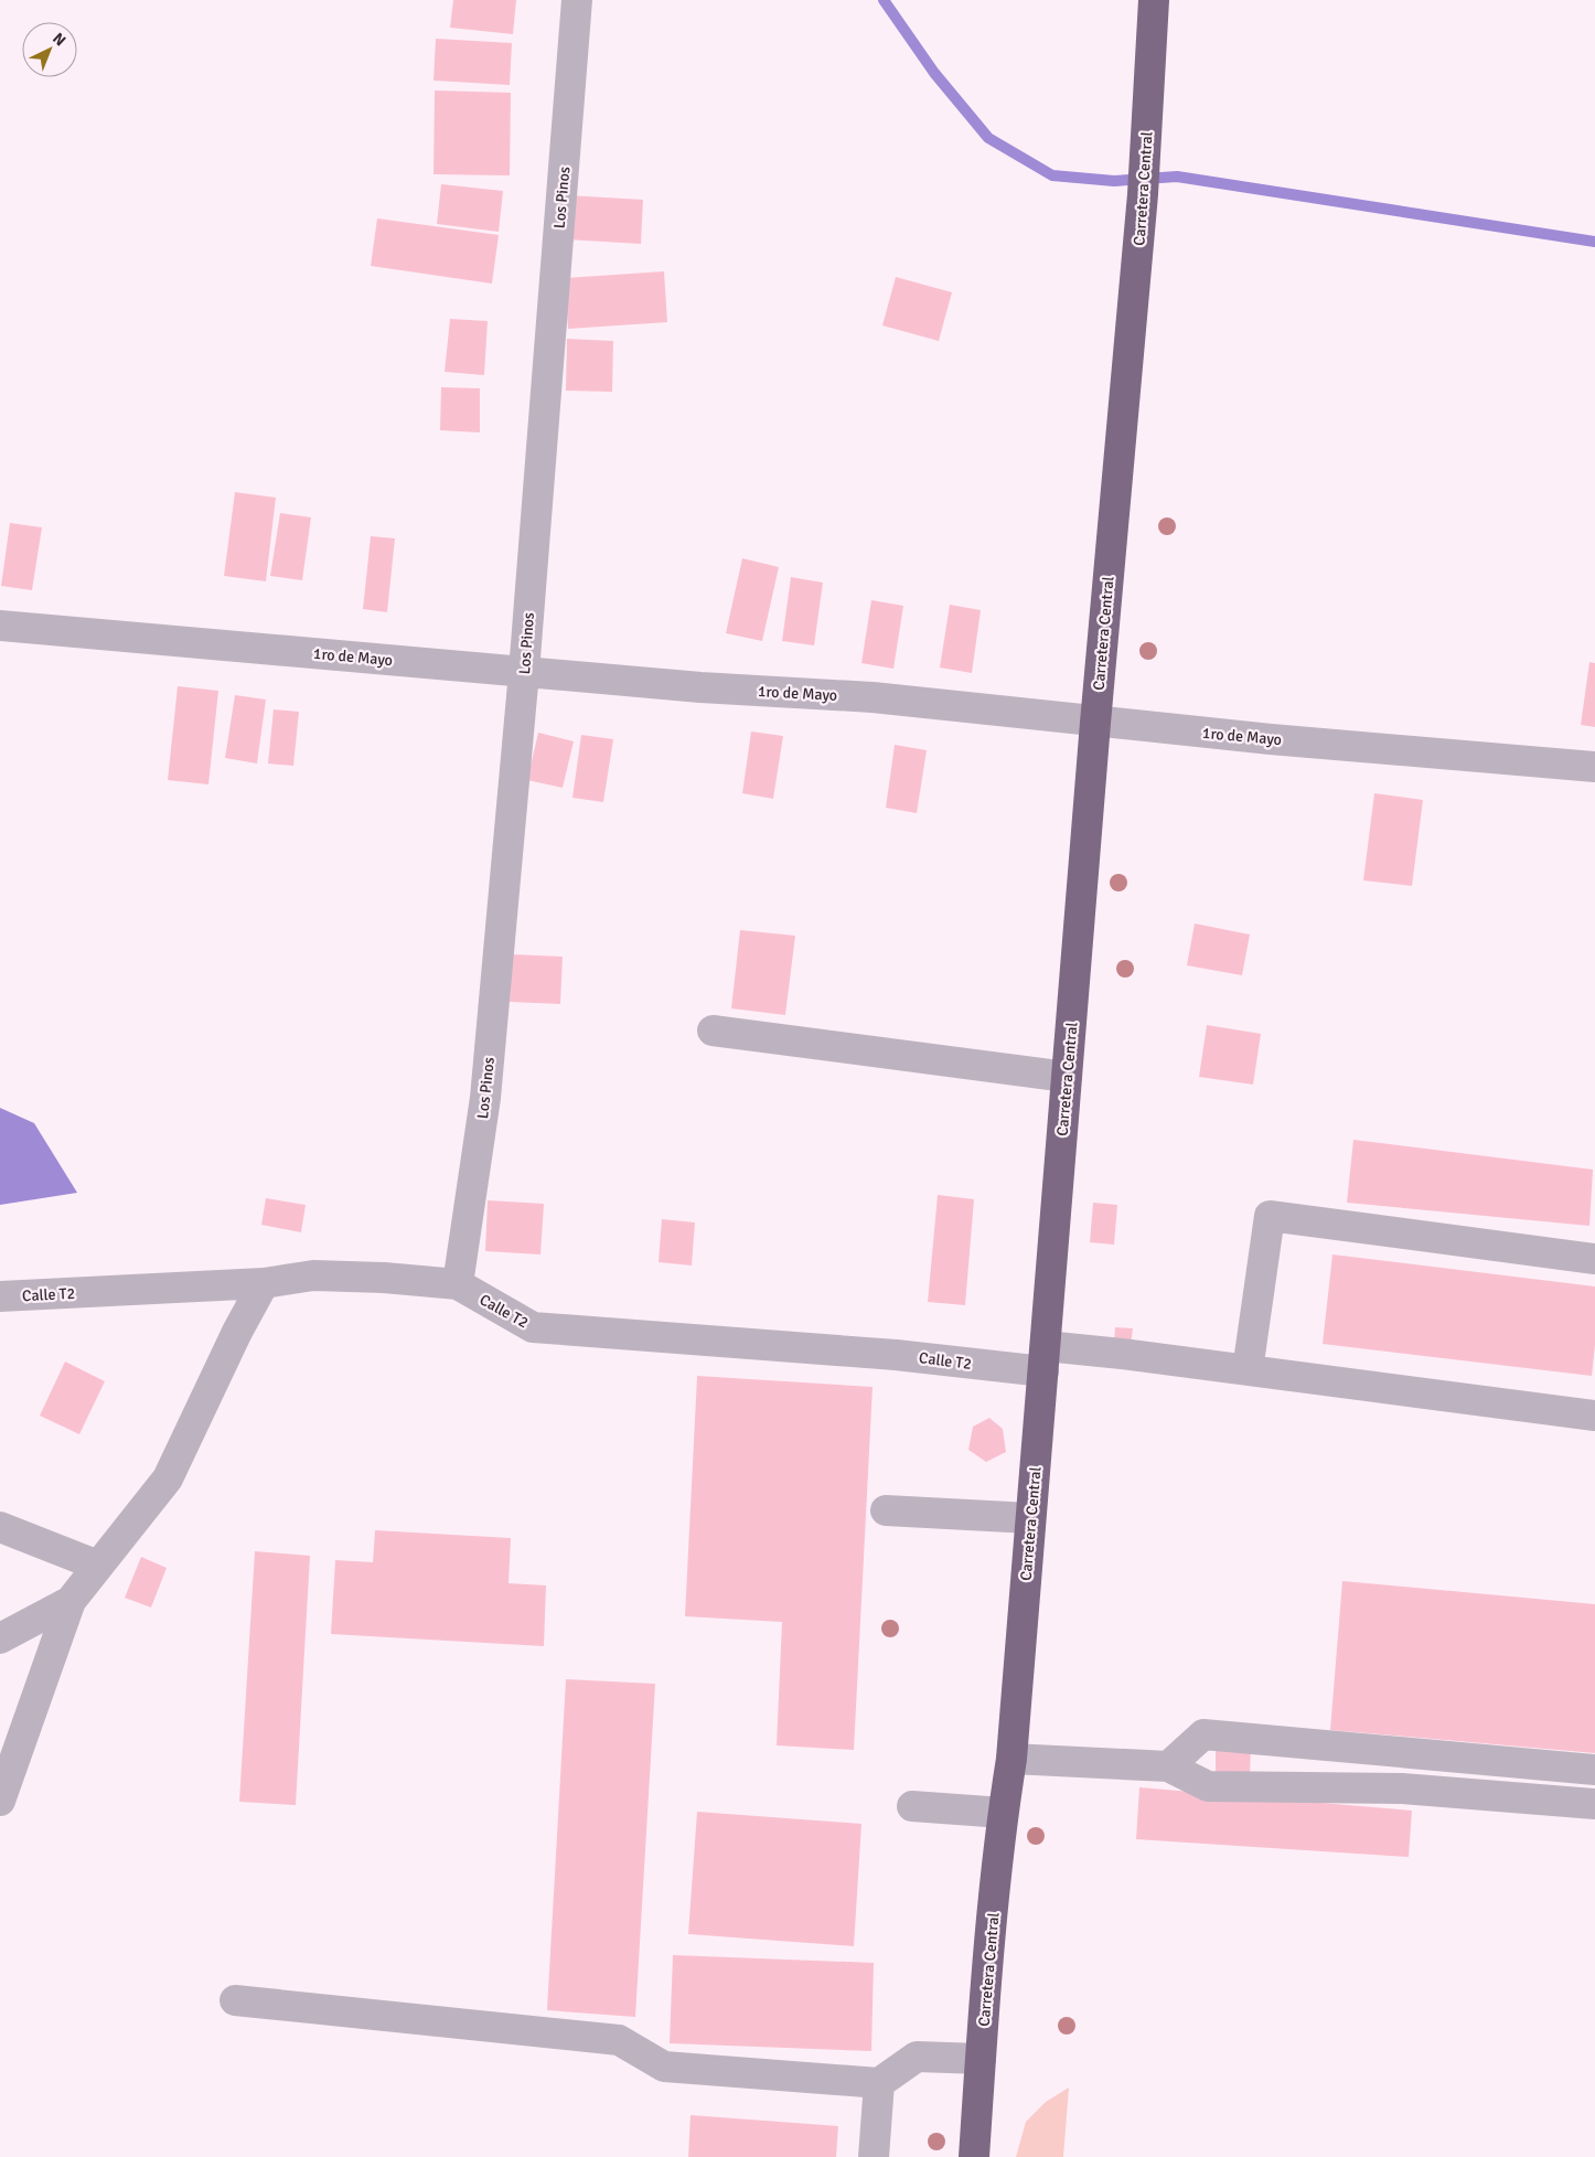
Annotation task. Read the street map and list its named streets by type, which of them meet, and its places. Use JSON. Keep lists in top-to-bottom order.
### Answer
{
  "streets": {
    "highway": ["Carretera Central"],
    "street": ["Los Pinos", "1ro de Mayo", "Calle T2"]
  },
  "crossings": [
    ["Carretera Central", "1ro de Mayo"],
    ["Carretera Central", "Calle T2"],
    ["Los Pinos", "1ro de Mayo"],
    ["Los Pinos", "Calle T2"]
  ],
  "north": "top right"
}
